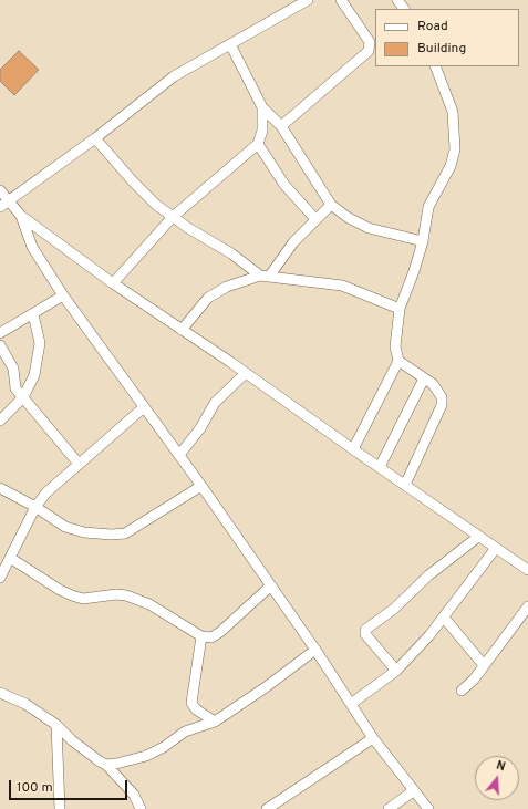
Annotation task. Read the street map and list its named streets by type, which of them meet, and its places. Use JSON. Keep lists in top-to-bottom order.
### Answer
{
  "legend": ["Road", "Building"],
  "scale_bar": "100 m",
  "north": "top"
}
